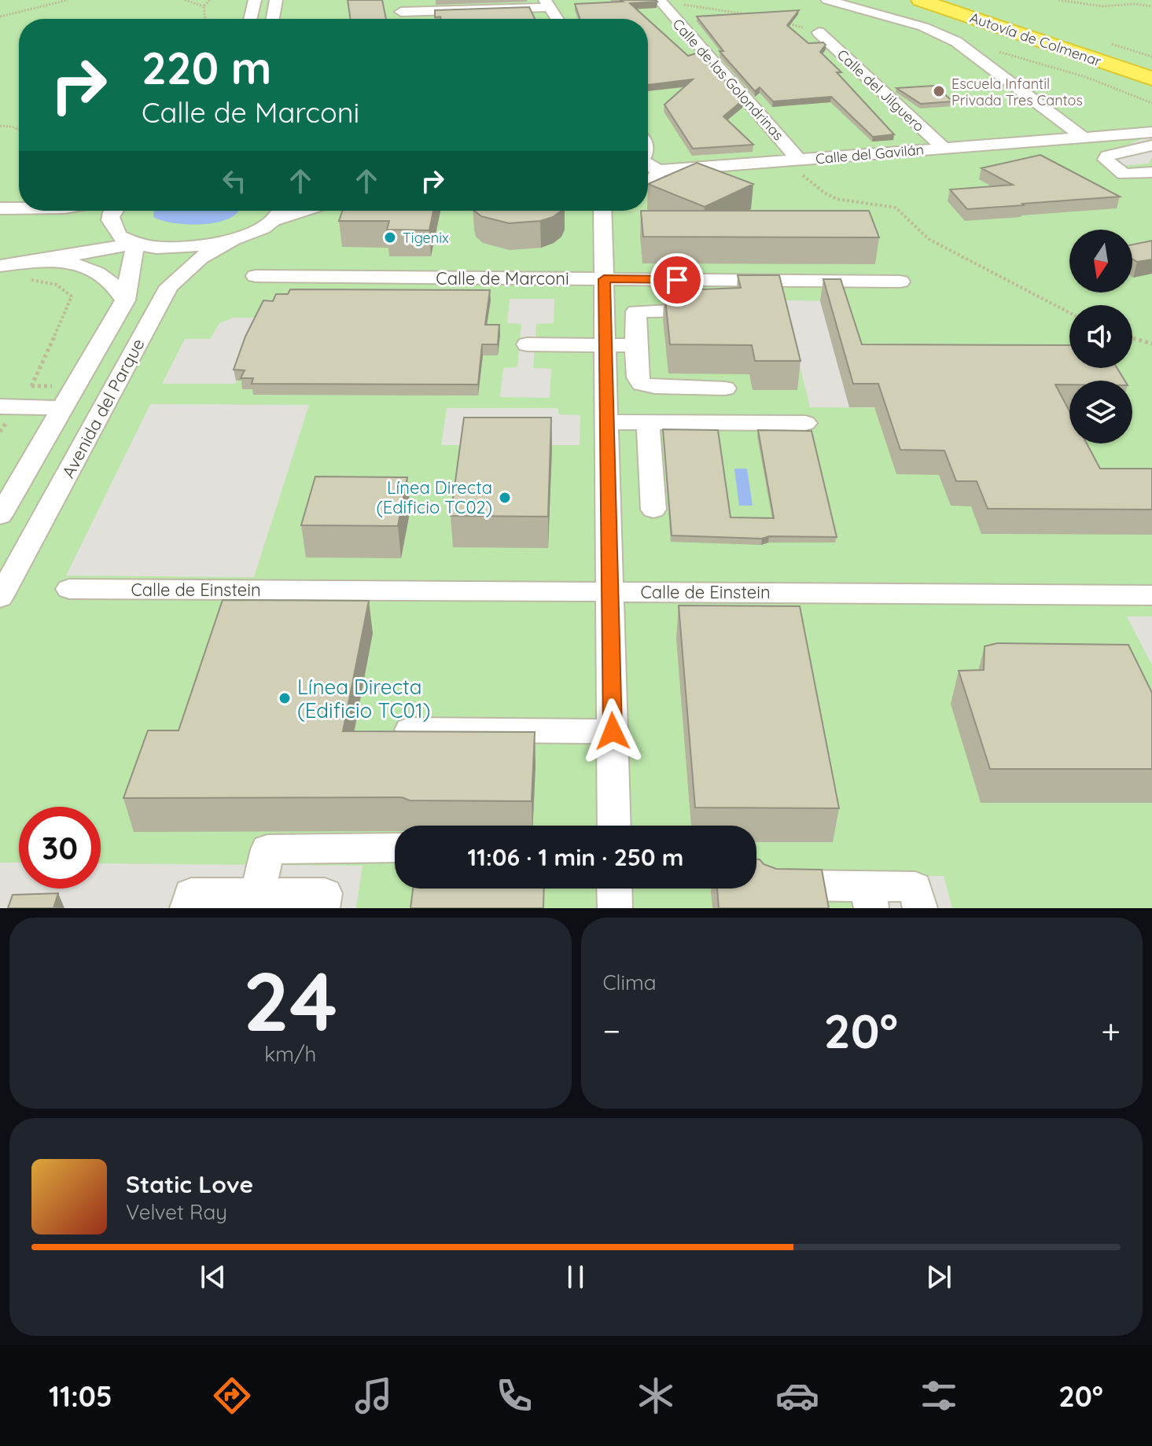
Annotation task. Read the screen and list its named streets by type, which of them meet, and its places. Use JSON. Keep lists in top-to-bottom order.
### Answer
{
  "streets": {
    "highway": ["Autovía de Colmenar"],
    "street": [
      "Calle de las Golondrinas",
      "Calle del Jilguero",
      "Calle del Gavilán",
      "Calle de Marconi",
      "Avenida del Parque",
      "Calle de Einstein"
    ]
  },
  "crossings": [
    ["Calle de las Golondrinas", "Calle del Gavilán"],
    ["Calle del Jilguero", "Calle del Gavilán"]
  ],
  "places": [
    "Escuela Infantil Privada Tres Cantos",
    "Tigenix",
    "Línea Directa (Edificio TC02)",
    "Línea Directa (Edificio TC01)"
  ],
  "north": "bottom",
  "page": {
    "turn": ["220 m", "Calle de Marconi"],
    "limit": "30",
    "trip": "11:06 · 1 min · 250 m",
    "tile": [
      ["24", "km/h"],
      "Clima"
    ],
    "heat": ["−", "20°", "+"],
    "song": ["Static Love", "Velvet Ray"],
    "tabs": ["11:05", "20°"]
  }
}
